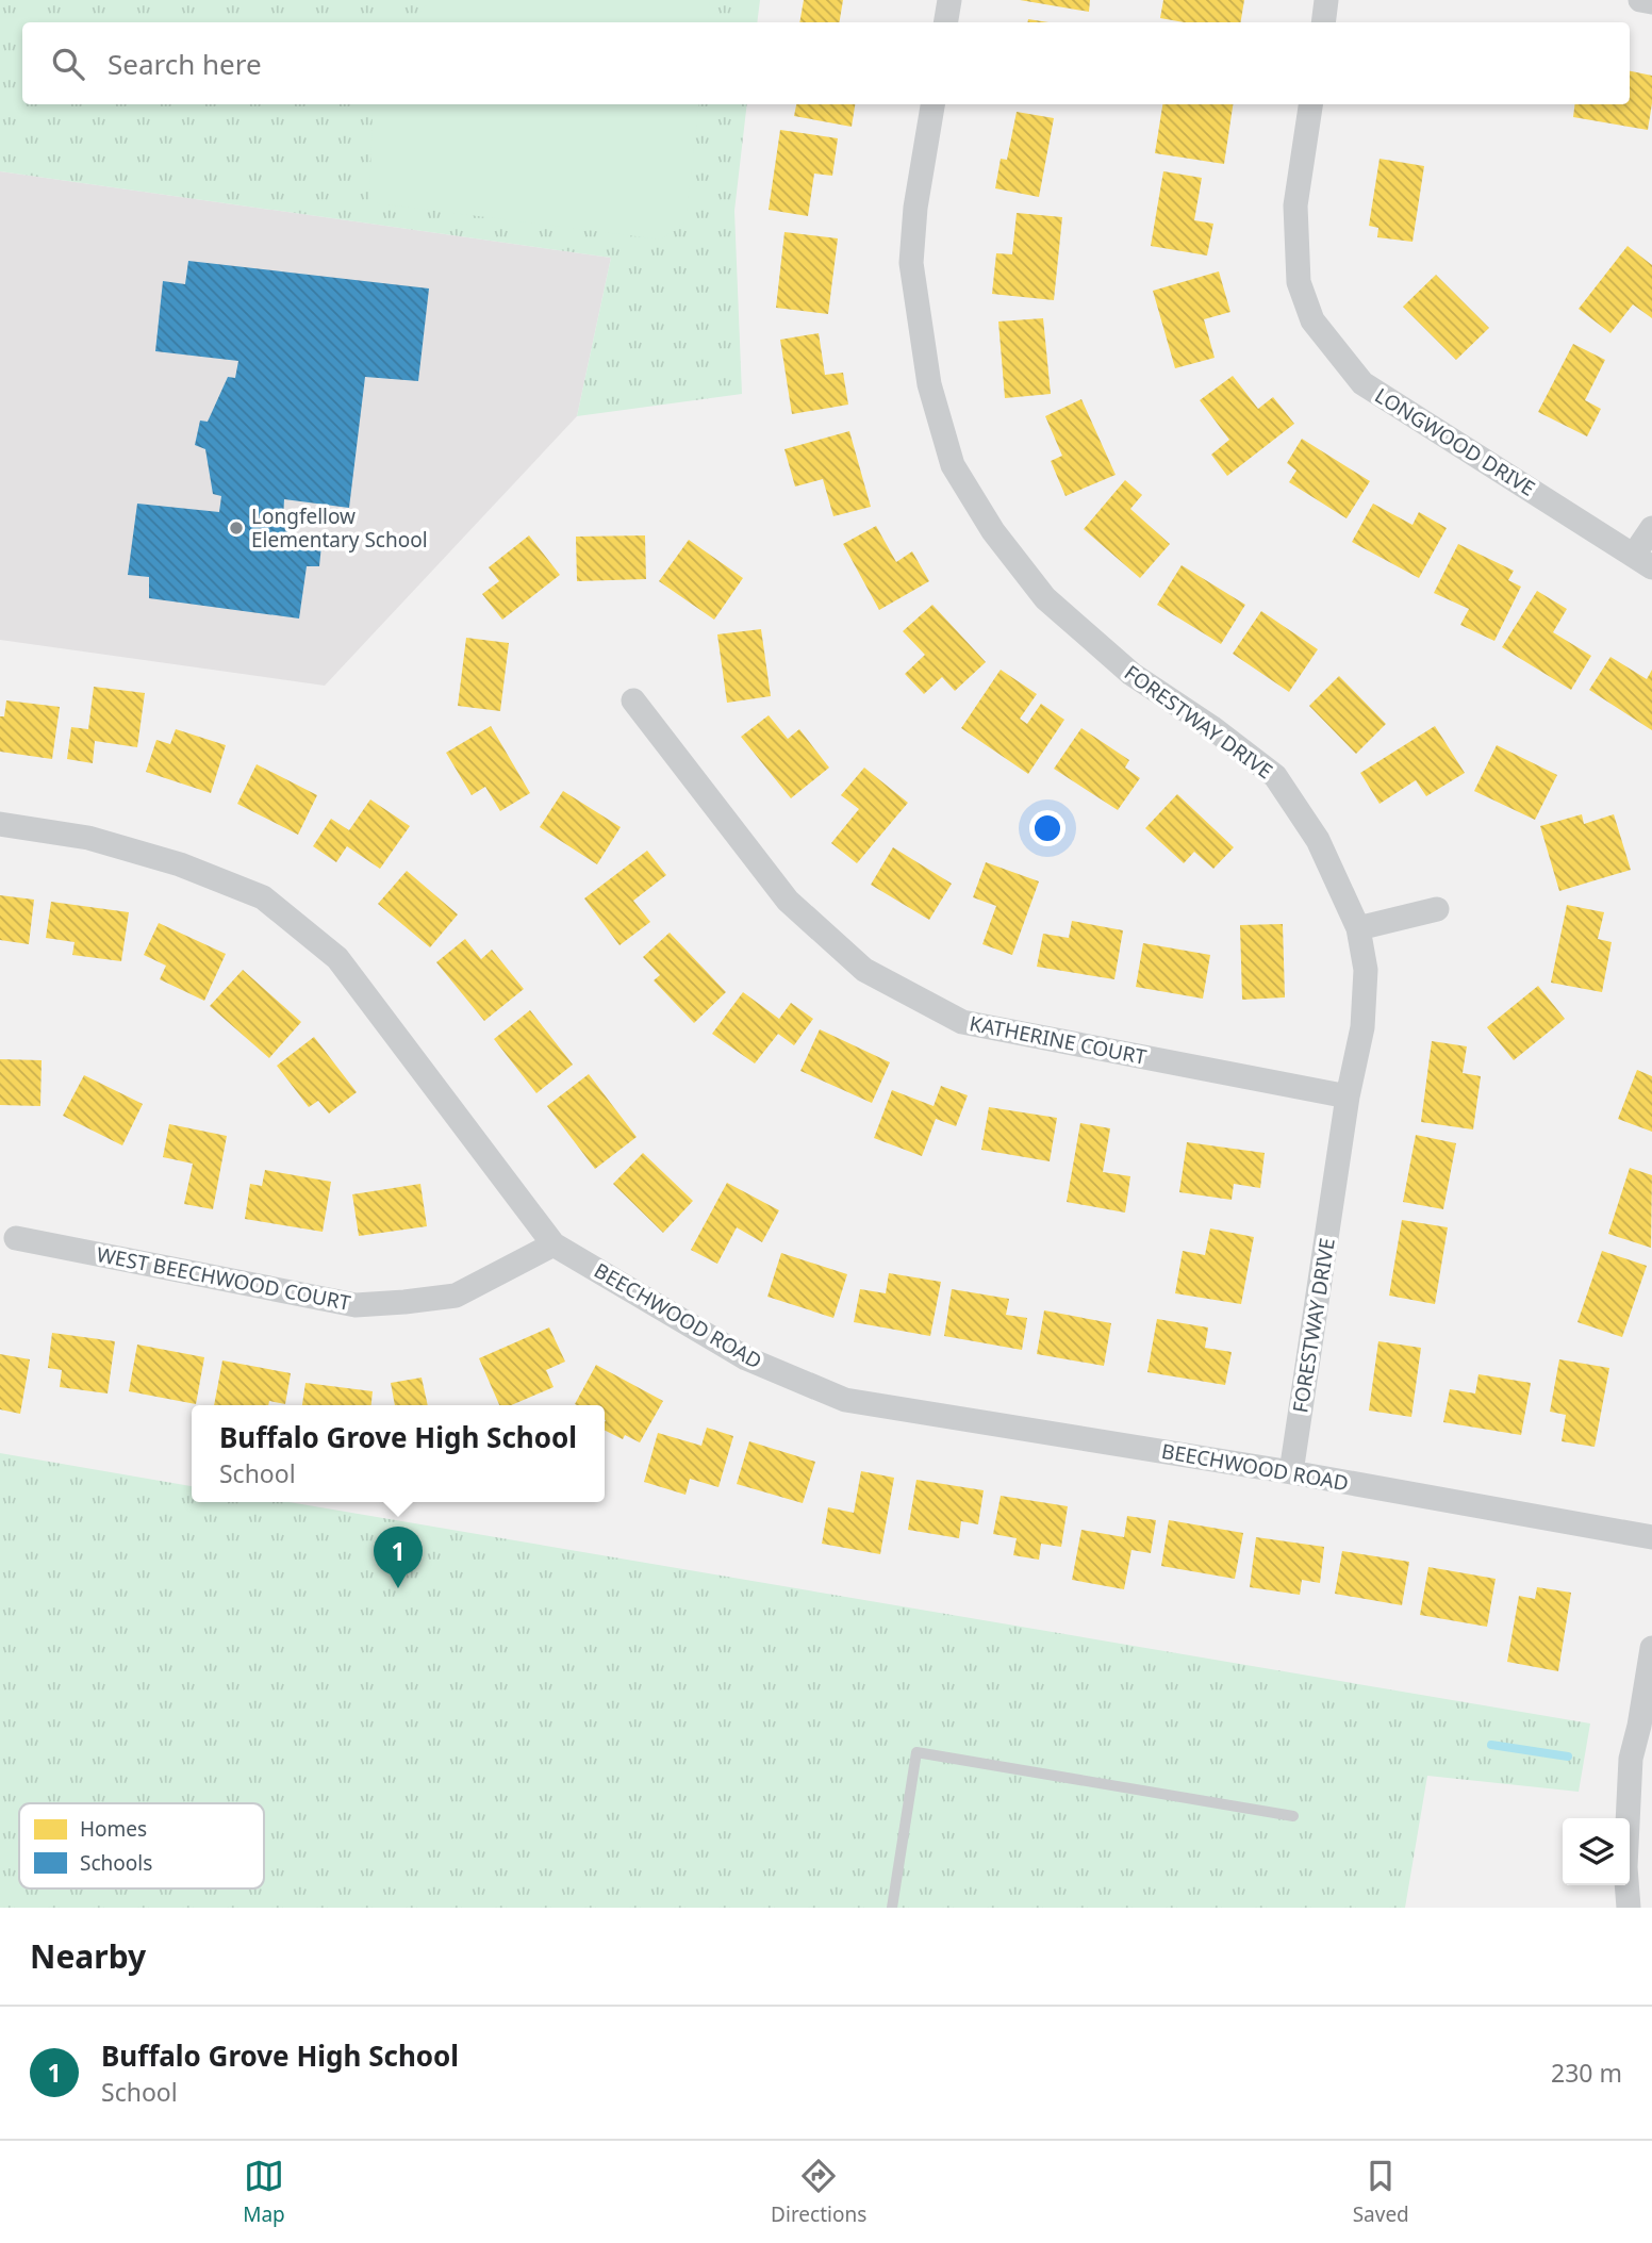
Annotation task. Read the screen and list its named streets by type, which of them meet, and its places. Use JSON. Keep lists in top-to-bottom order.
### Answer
{
  "streets": {
    "street": [
      "LONGWOOD DRIVE",
      "FORESTWAY DRIVE",
      "KATHERINE COURT",
      "WEST BEECHWOOD COURT",
      "BEECHWOOD ROAD"
    ]
  },
  "crossings": [
    ["FORESTWAY DRIVE", "KATHERINE COURT"],
    ["FORESTWAY DRIVE", "BEECHWOOD ROAD"],
    ["WEST BEECHWOOD COURT", "BEECHWOOD ROAD"]
  ],
  "places": ["Longfellow Elementary School"],
  "legend": ["Homes", "Schools"],
  "page": {
    "search": "Search here",
    "popup": ["Buffalo Grove High School", "School"],
    "pins": "1",
    "heading": "Nearby",
    "list": [
      {
        "mark": "1",
        "name": "Buffalo Grove High School",
        "note": "School",
        "value": "230 m"
      }
    ],
    "nav": ["Map", "Directions", "Saved"]
  }
}
